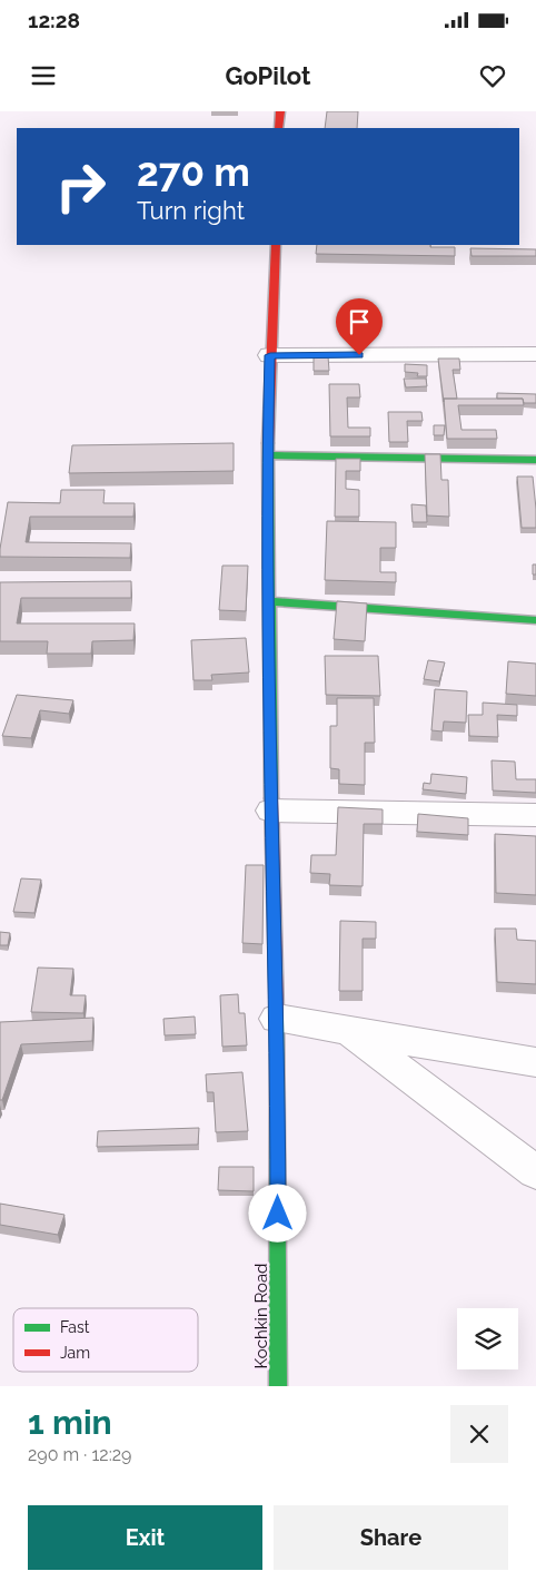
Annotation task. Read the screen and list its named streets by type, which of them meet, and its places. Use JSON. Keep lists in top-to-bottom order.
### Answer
{
  "streets": {
    "main road": ["Kochkin Road"]
  },
  "legend": ["Fast", "Jam"],
  "page": {
    "status": "12:28",
    "header": "GoPilot",
    "turn": ["270 m", "Turn right"],
    "heading": ["1 min", "290 m · 12:29"],
    "buttons": ["Exit", "Share"]
  }
}
